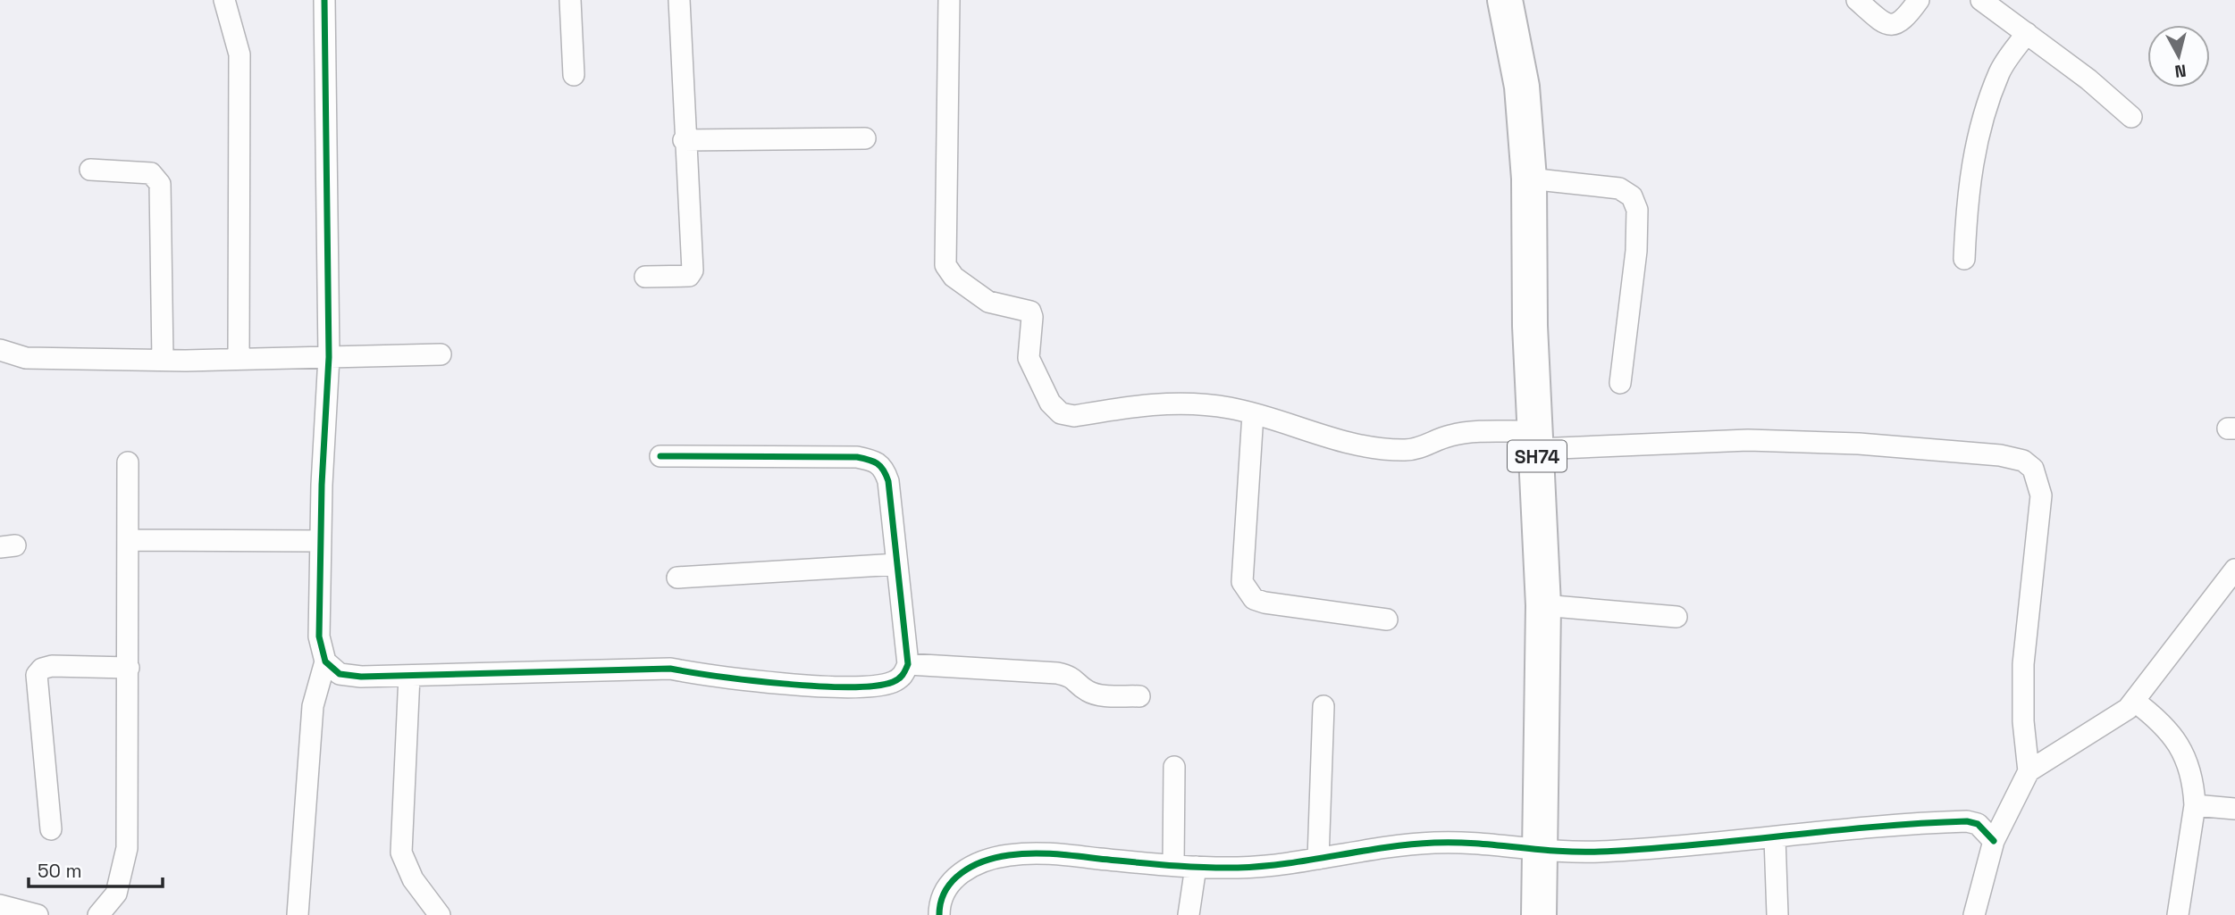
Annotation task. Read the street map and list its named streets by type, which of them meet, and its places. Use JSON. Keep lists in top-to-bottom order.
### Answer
{
  "streets": {
    "highway": ["SH74"]
  },
  "scale_bar": "50 m",
  "north": "bottom"
}
